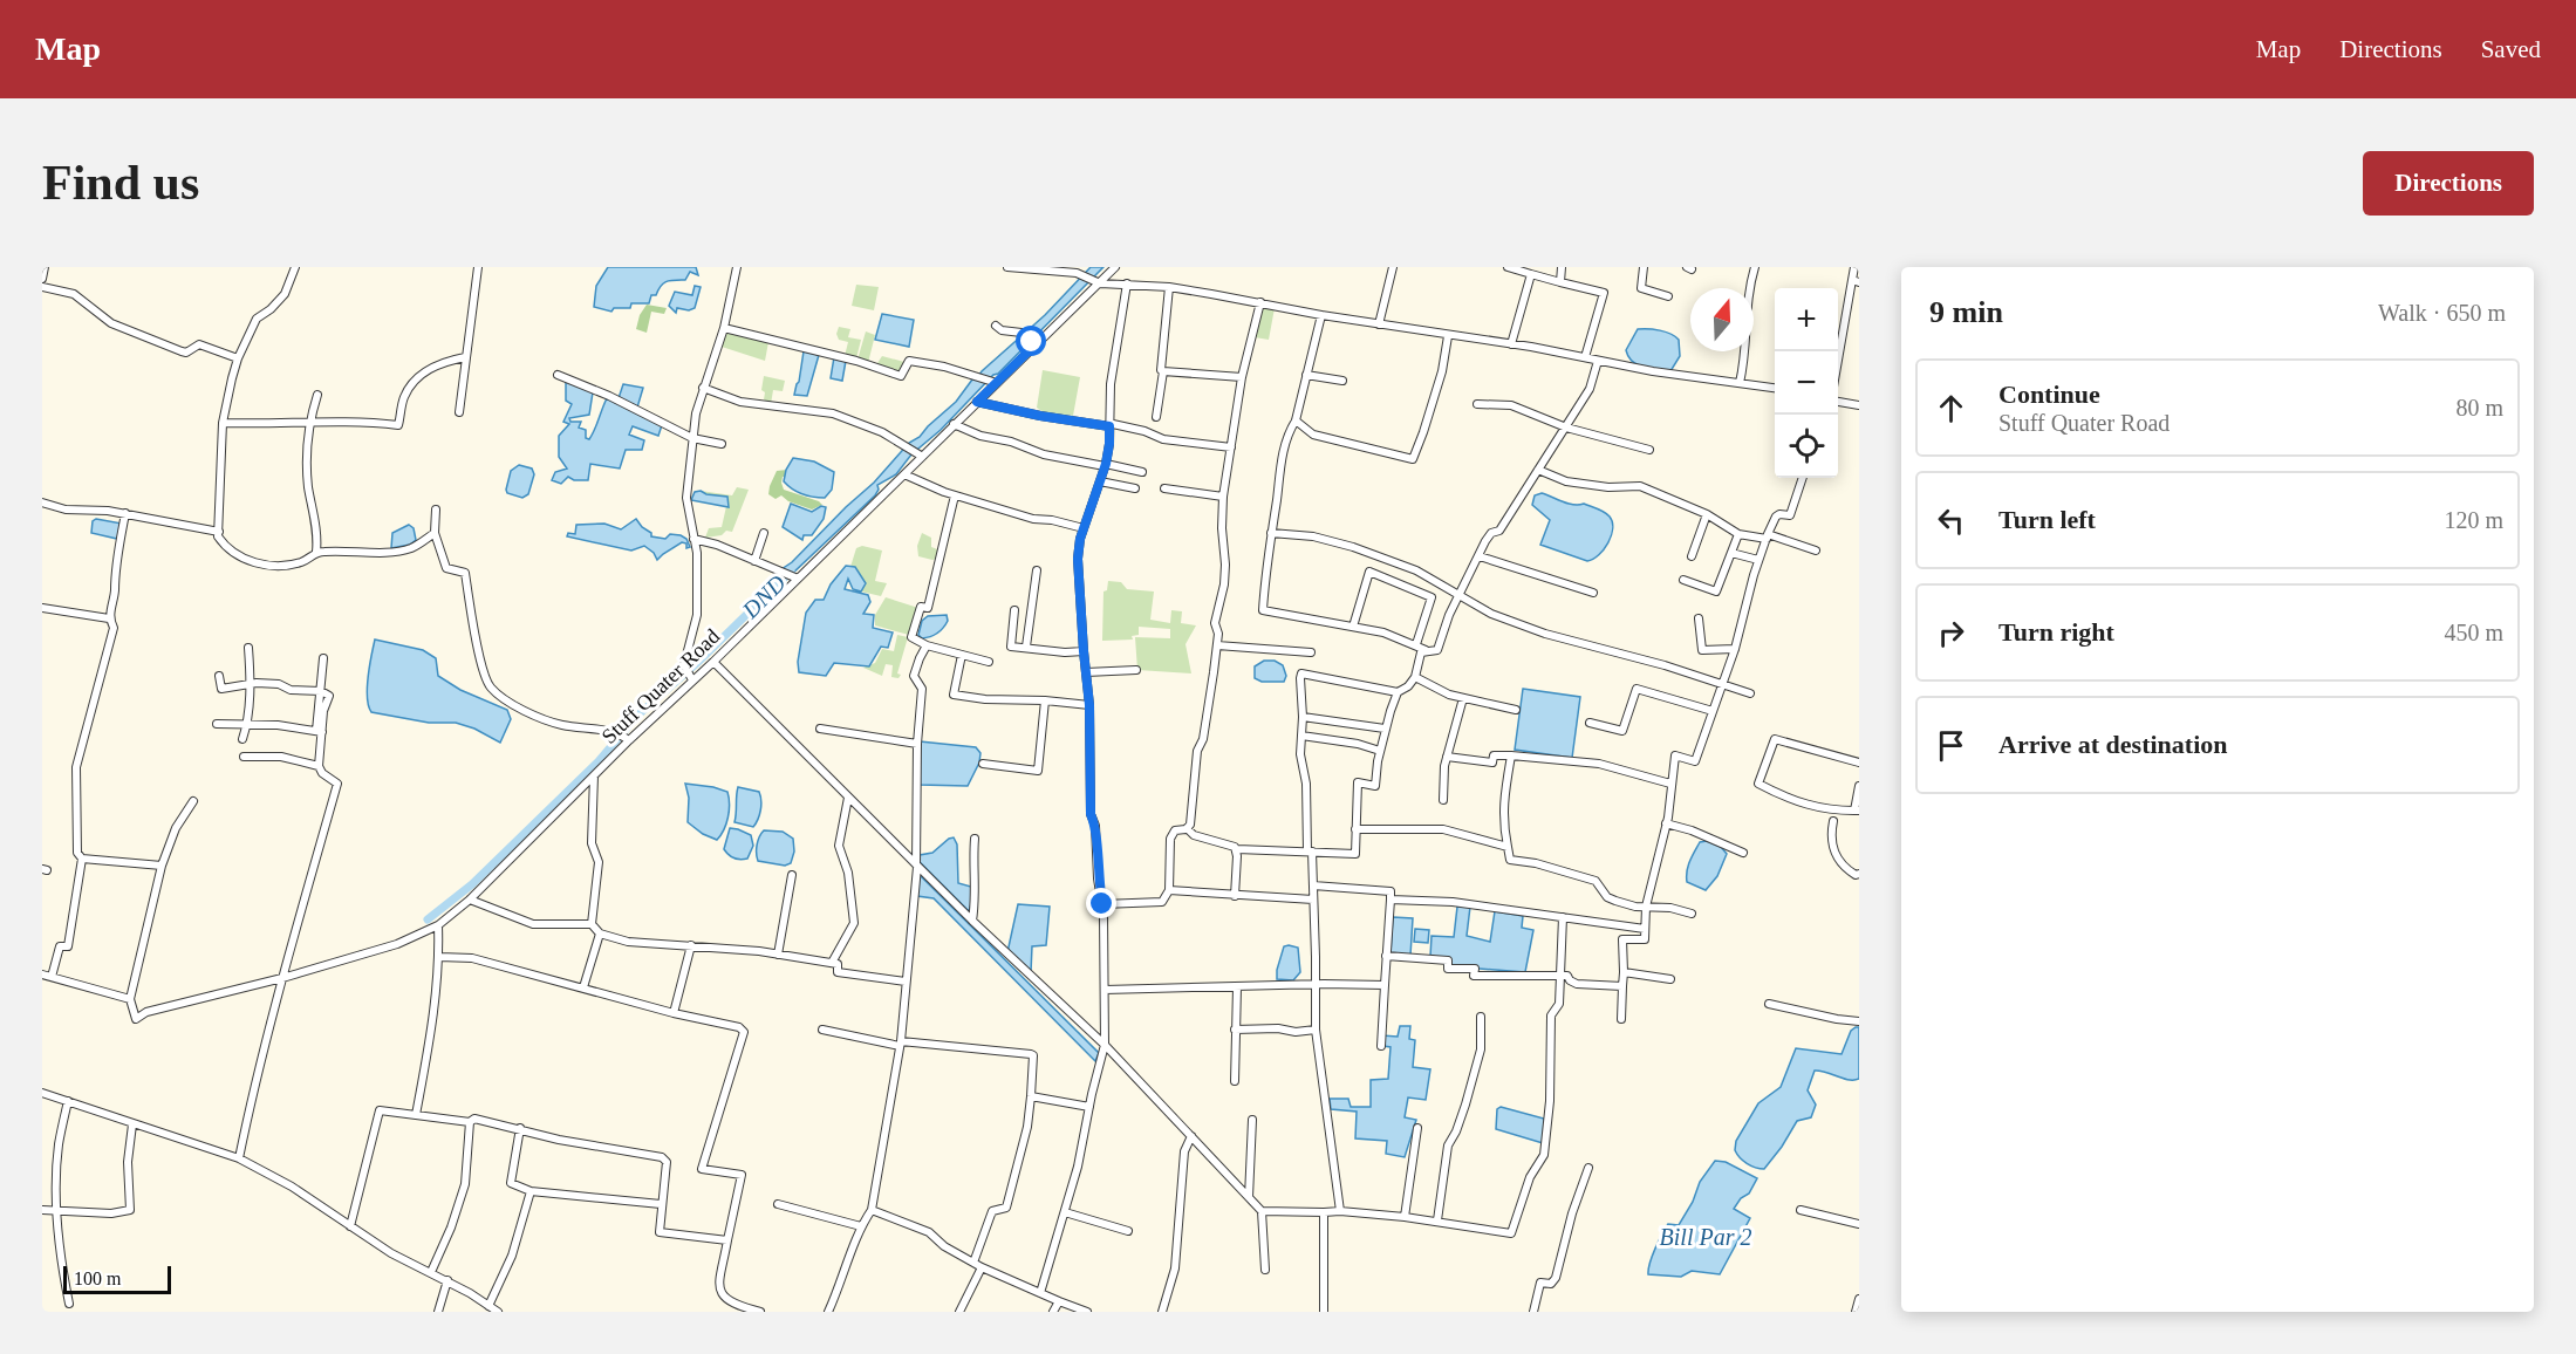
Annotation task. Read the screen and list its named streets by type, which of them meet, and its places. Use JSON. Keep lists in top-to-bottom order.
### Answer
{
  "streets": {
    "street": ["Stuff Quater Road"]
  },
  "water": ["DND", "Bill Par 2"],
  "scale_bar": "100 m",
  "north": "top",
  "page": {
    "header": "Map",
    "nav": ["Map", "Directions", "Saved"],
    "buttons": "Directions",
    "title": "Find us",
    "heading": ["9 min", "Walk · 650 m"],
    "map_buttons": ["+", "−"],
    "list": [
      ["Continue", "Stuff Quater Road", "80 m"],
      ["Turn left", "120 m"],
      ["Turn right", "450 m"],
      "Arrive at destination"
    ],
    "scale": "100 m"
  }
}
